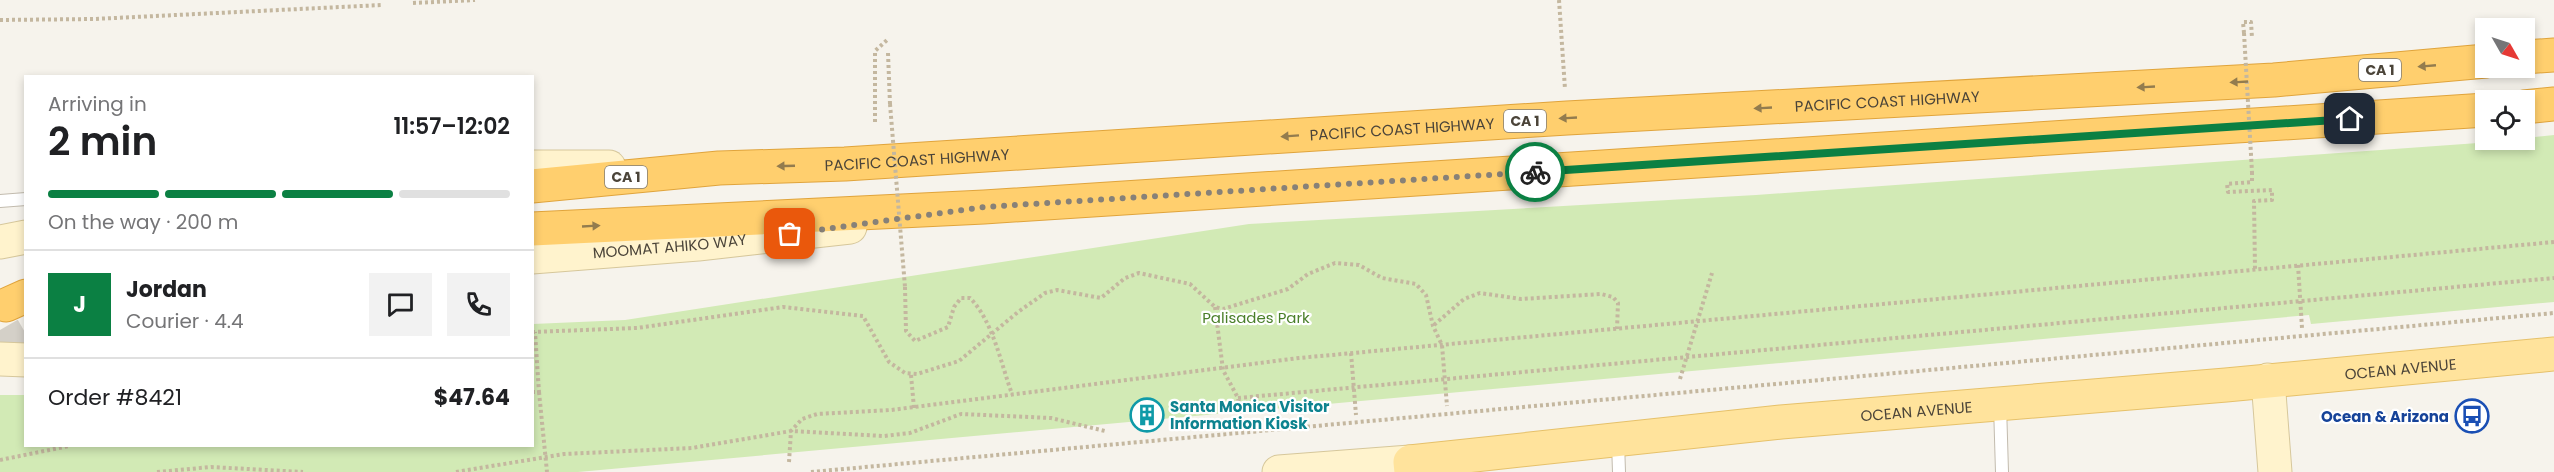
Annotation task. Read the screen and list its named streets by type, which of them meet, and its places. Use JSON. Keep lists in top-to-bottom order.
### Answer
{
  "streets": {
    "highway": ["CA 1", "PACIFIC COAST HIGHWAY"],
    "main road": ["OCEAN AVENUE"],
    "street": ["MOOMAT AHIKO WAY"]
  },
  "parks": ["Palisades Park"],
  "places": {
    "building": ["Santa Monica Visitor Information Kiosk"],
    "bus stop": ["Ocean & Arizona"]
  },
  "north": "bottom right",
  "page": {
    "heading": ["2 min", "Arriving in", "11:57–12:02"],
    "panel": [
      "Jordan",
      "Courier · 4.4",
      "Order #8421",
      "$47.64"
    ],
    "bar": "On the way · 200 m",
    "round": "J"
  }
}
